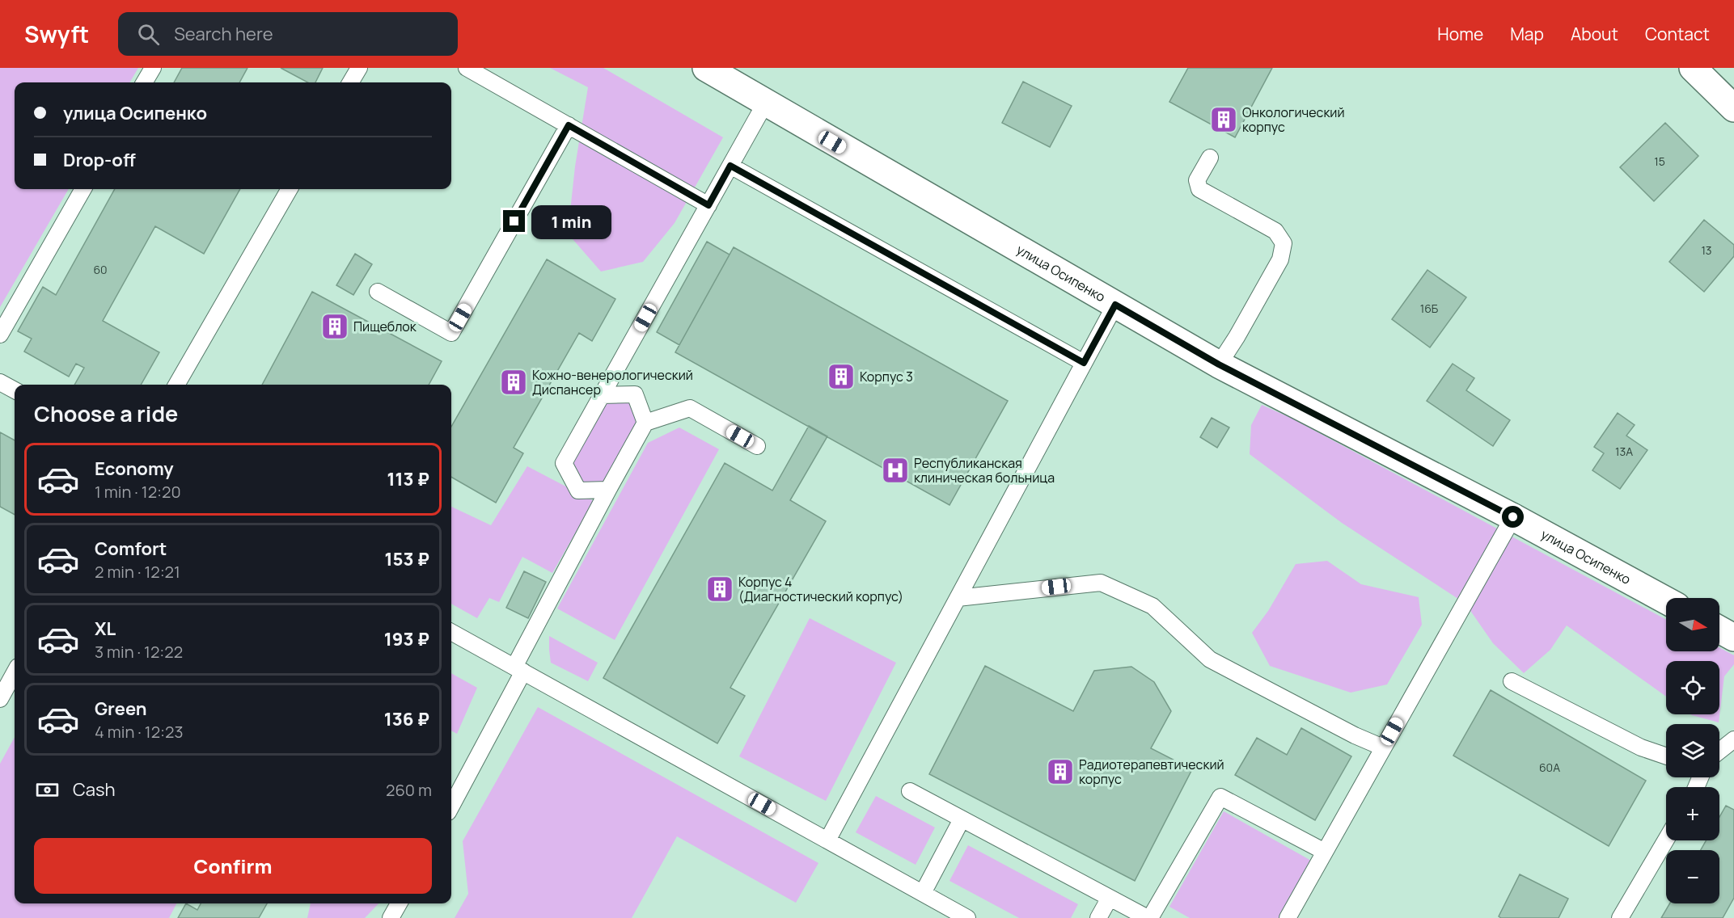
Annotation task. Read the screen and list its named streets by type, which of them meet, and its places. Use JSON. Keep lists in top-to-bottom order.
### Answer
{
  "streets": {
    "street": ["улица Осипенко"]
  },
  "places": {
    "building": [
      "Онкологический корпус",
      "Пищеблок",
      "Корпус 3",
      "Кожно-венерологический Диспансер",
      "Корпус 4 (Диагностический корпус)",
      "Радиотерапевтический корпус"
    ],
    "hospital": ["Республиканская клиническая больница"]
  },
  "house_numbers": [
    "15",
    "13",
    "60",
    "16Б",
    "13А",
    "60А"
  ],
  "north": "right",
  "page": {
    "header": "Swyft",
    "search": "Search here",
    "nav": [
      "Home",
      "Map",
      "About",
      "Contact"
    ],
    "banner": ["улица Осипенко", "Drop-off"],
    "bubble": "1 min",
    "heading": "Choose a ride",
    "list": [
      {
        "name": "Economy",
        "note": "1 min · 12:20",
        "value": "113 ₽"
      },
      {
        "name": "Comfort",
        "note": "2 min · 12:21",
        "value": "153 ₽"
      },
      {
        "name": "XL",
        "note": "3 min · 12:22",
        "value": "193 ₽"
      },
      {
        "name": "Green",
        "note": "4 min · 12:23",
        "value": "136 ₽"
      }
    ],
    "map_buttons": ["+", "−"],
    "pay": ["Cash", "260 m"],
    "buttons": "Confirm"
  }
}
